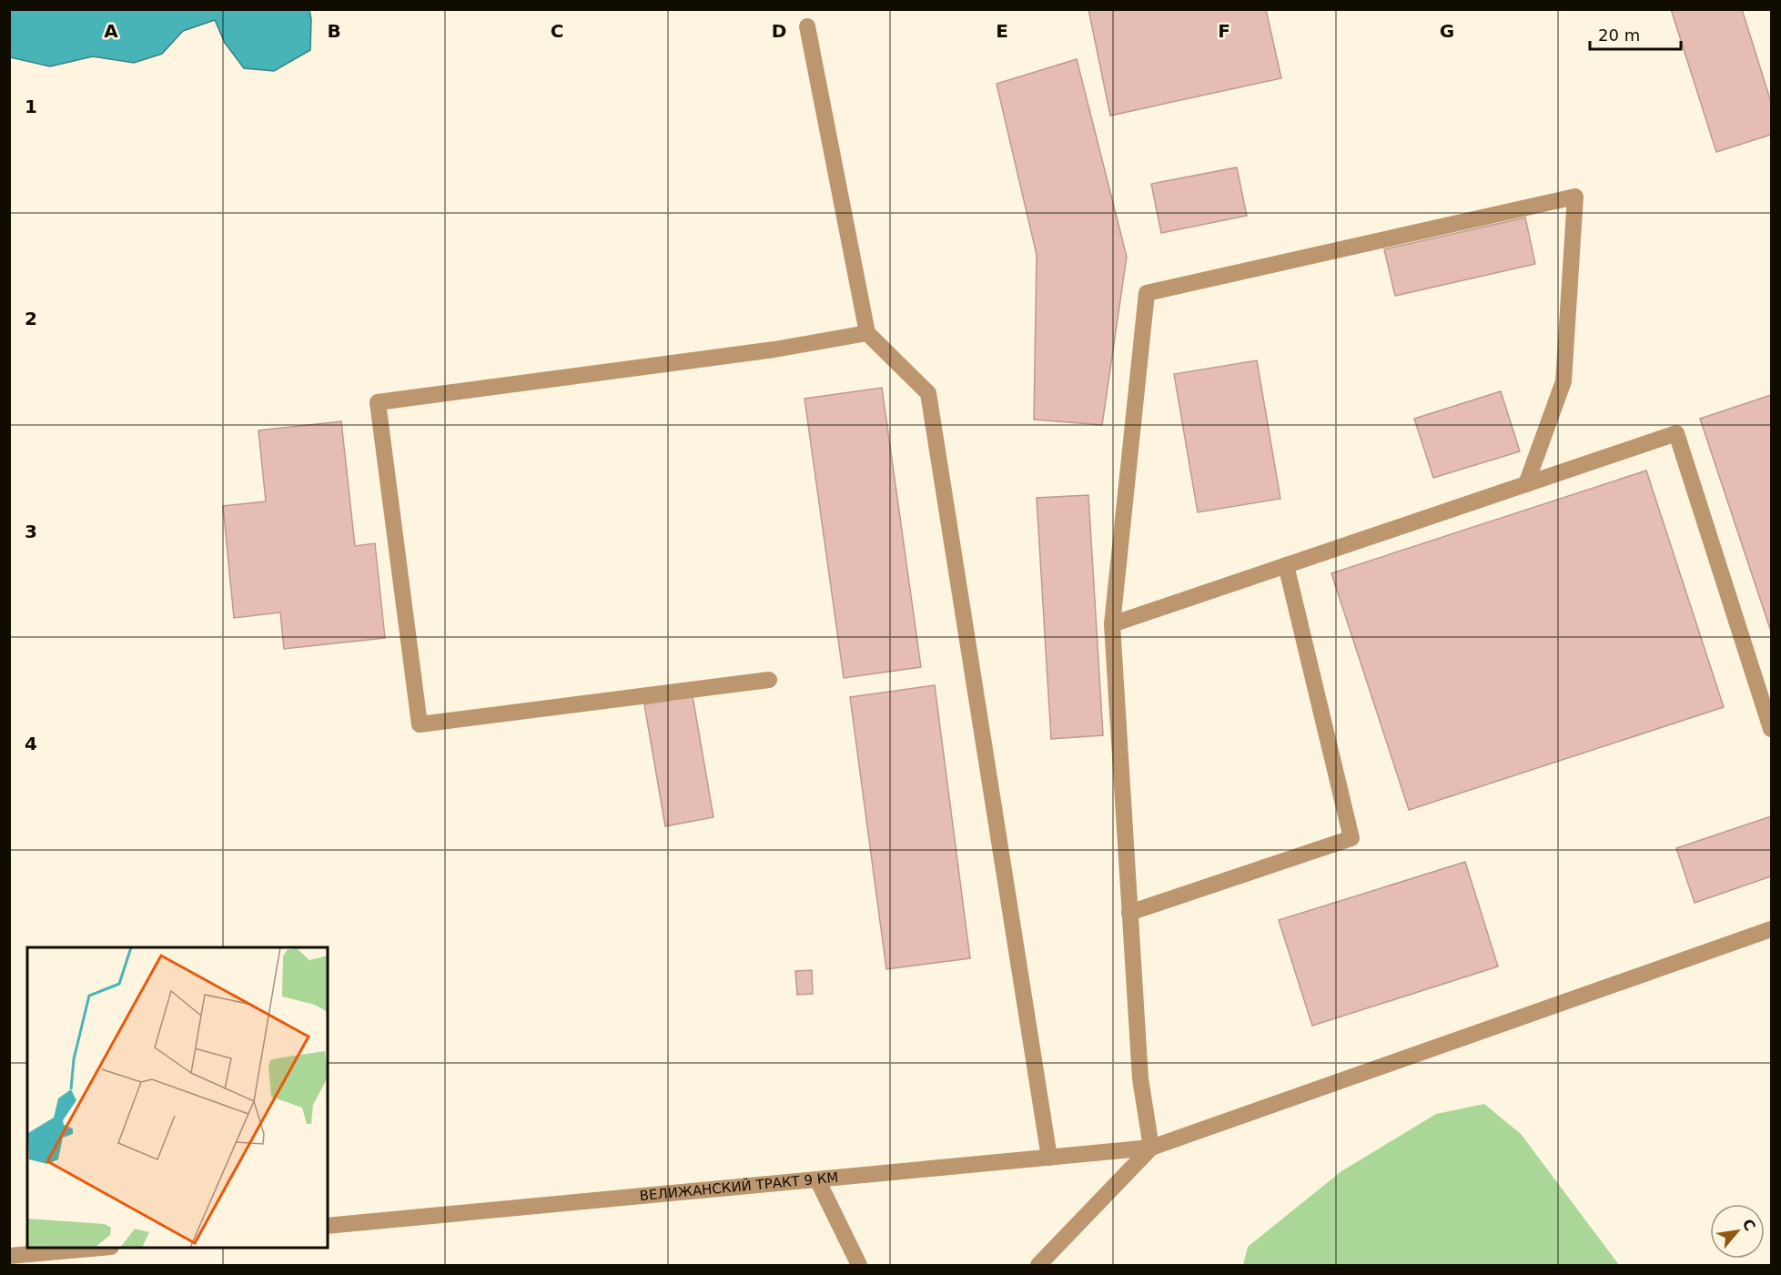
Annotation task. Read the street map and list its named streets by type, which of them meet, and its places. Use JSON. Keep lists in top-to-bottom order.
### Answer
{
  "streets": {
    "street": ["ВЕЛИЖАНСКИЙ ТРАКТ 9 КМ"]
  },
  "scale_bar": "20 m",
  "north": "top right",
  "grid": {
    "columns": [
      "A",
      "B",
      "C",
      "D",
      "E",
      "F",
      "G"
    ],
    "rows": [
      "1",
      "2",
      "3",
      "4"
    ]
  }
}
